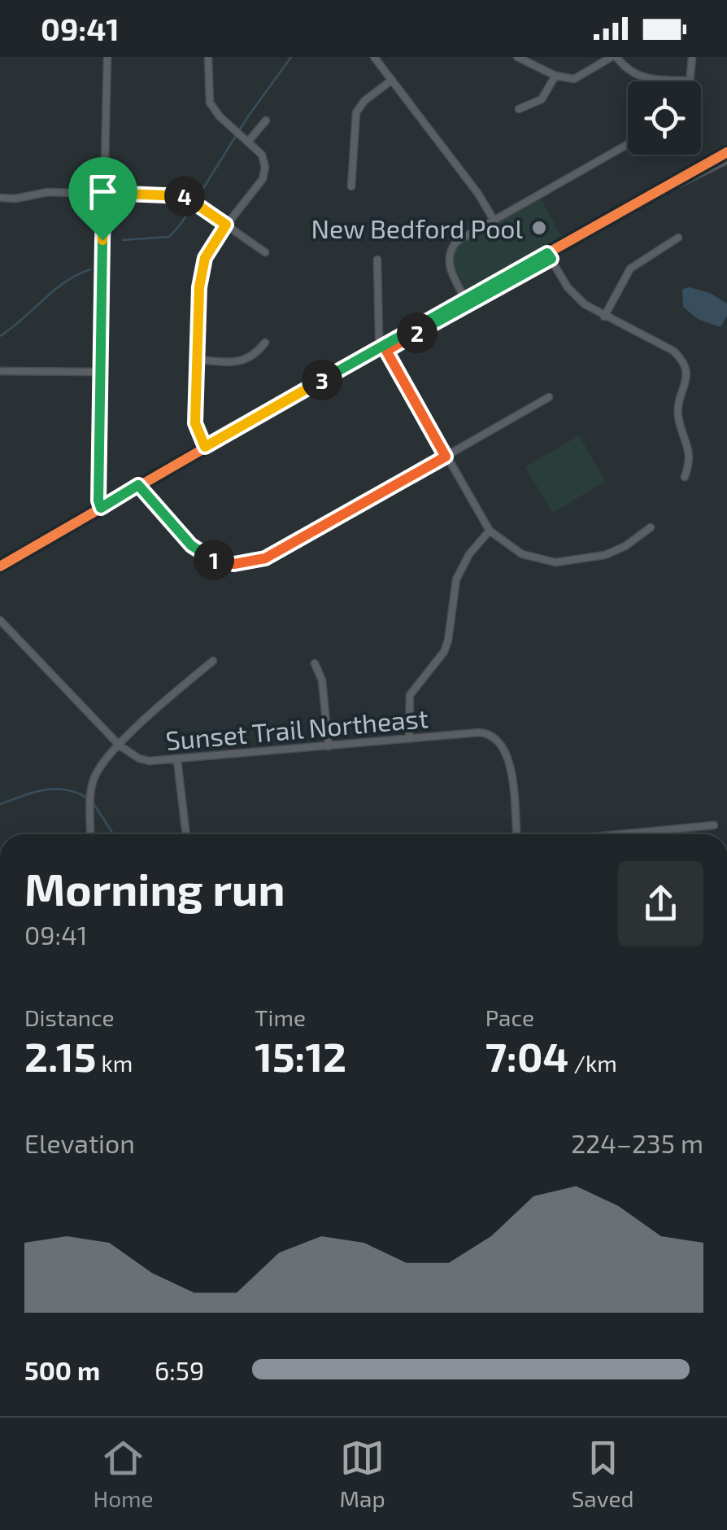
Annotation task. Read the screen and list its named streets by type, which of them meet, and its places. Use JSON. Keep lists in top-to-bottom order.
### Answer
{
  "streets": {
    "street": ["Sunset Trail Northeast"]
  },
  "places": ["New Bedford Pool"],
  "page": {
    "status": "09:41",
    "pins": [
      "4",
      "2",
      "3",
      "1"
    ],
    "heading": ["Morning run", "09:41"],
    "stats": [
      ["Distance", "2.15 km"],
      ["Time", "15:12"],
      ["Pace", "7:04 /km"]
    ],
    "chart": ["Elevation", "224–235 m"],
    "list": [
      {
        "name": "500 m",
        "note": "6:59"
      }
    ],
    "tabs": ["Home", "Map", "Saved"]
  }
}
